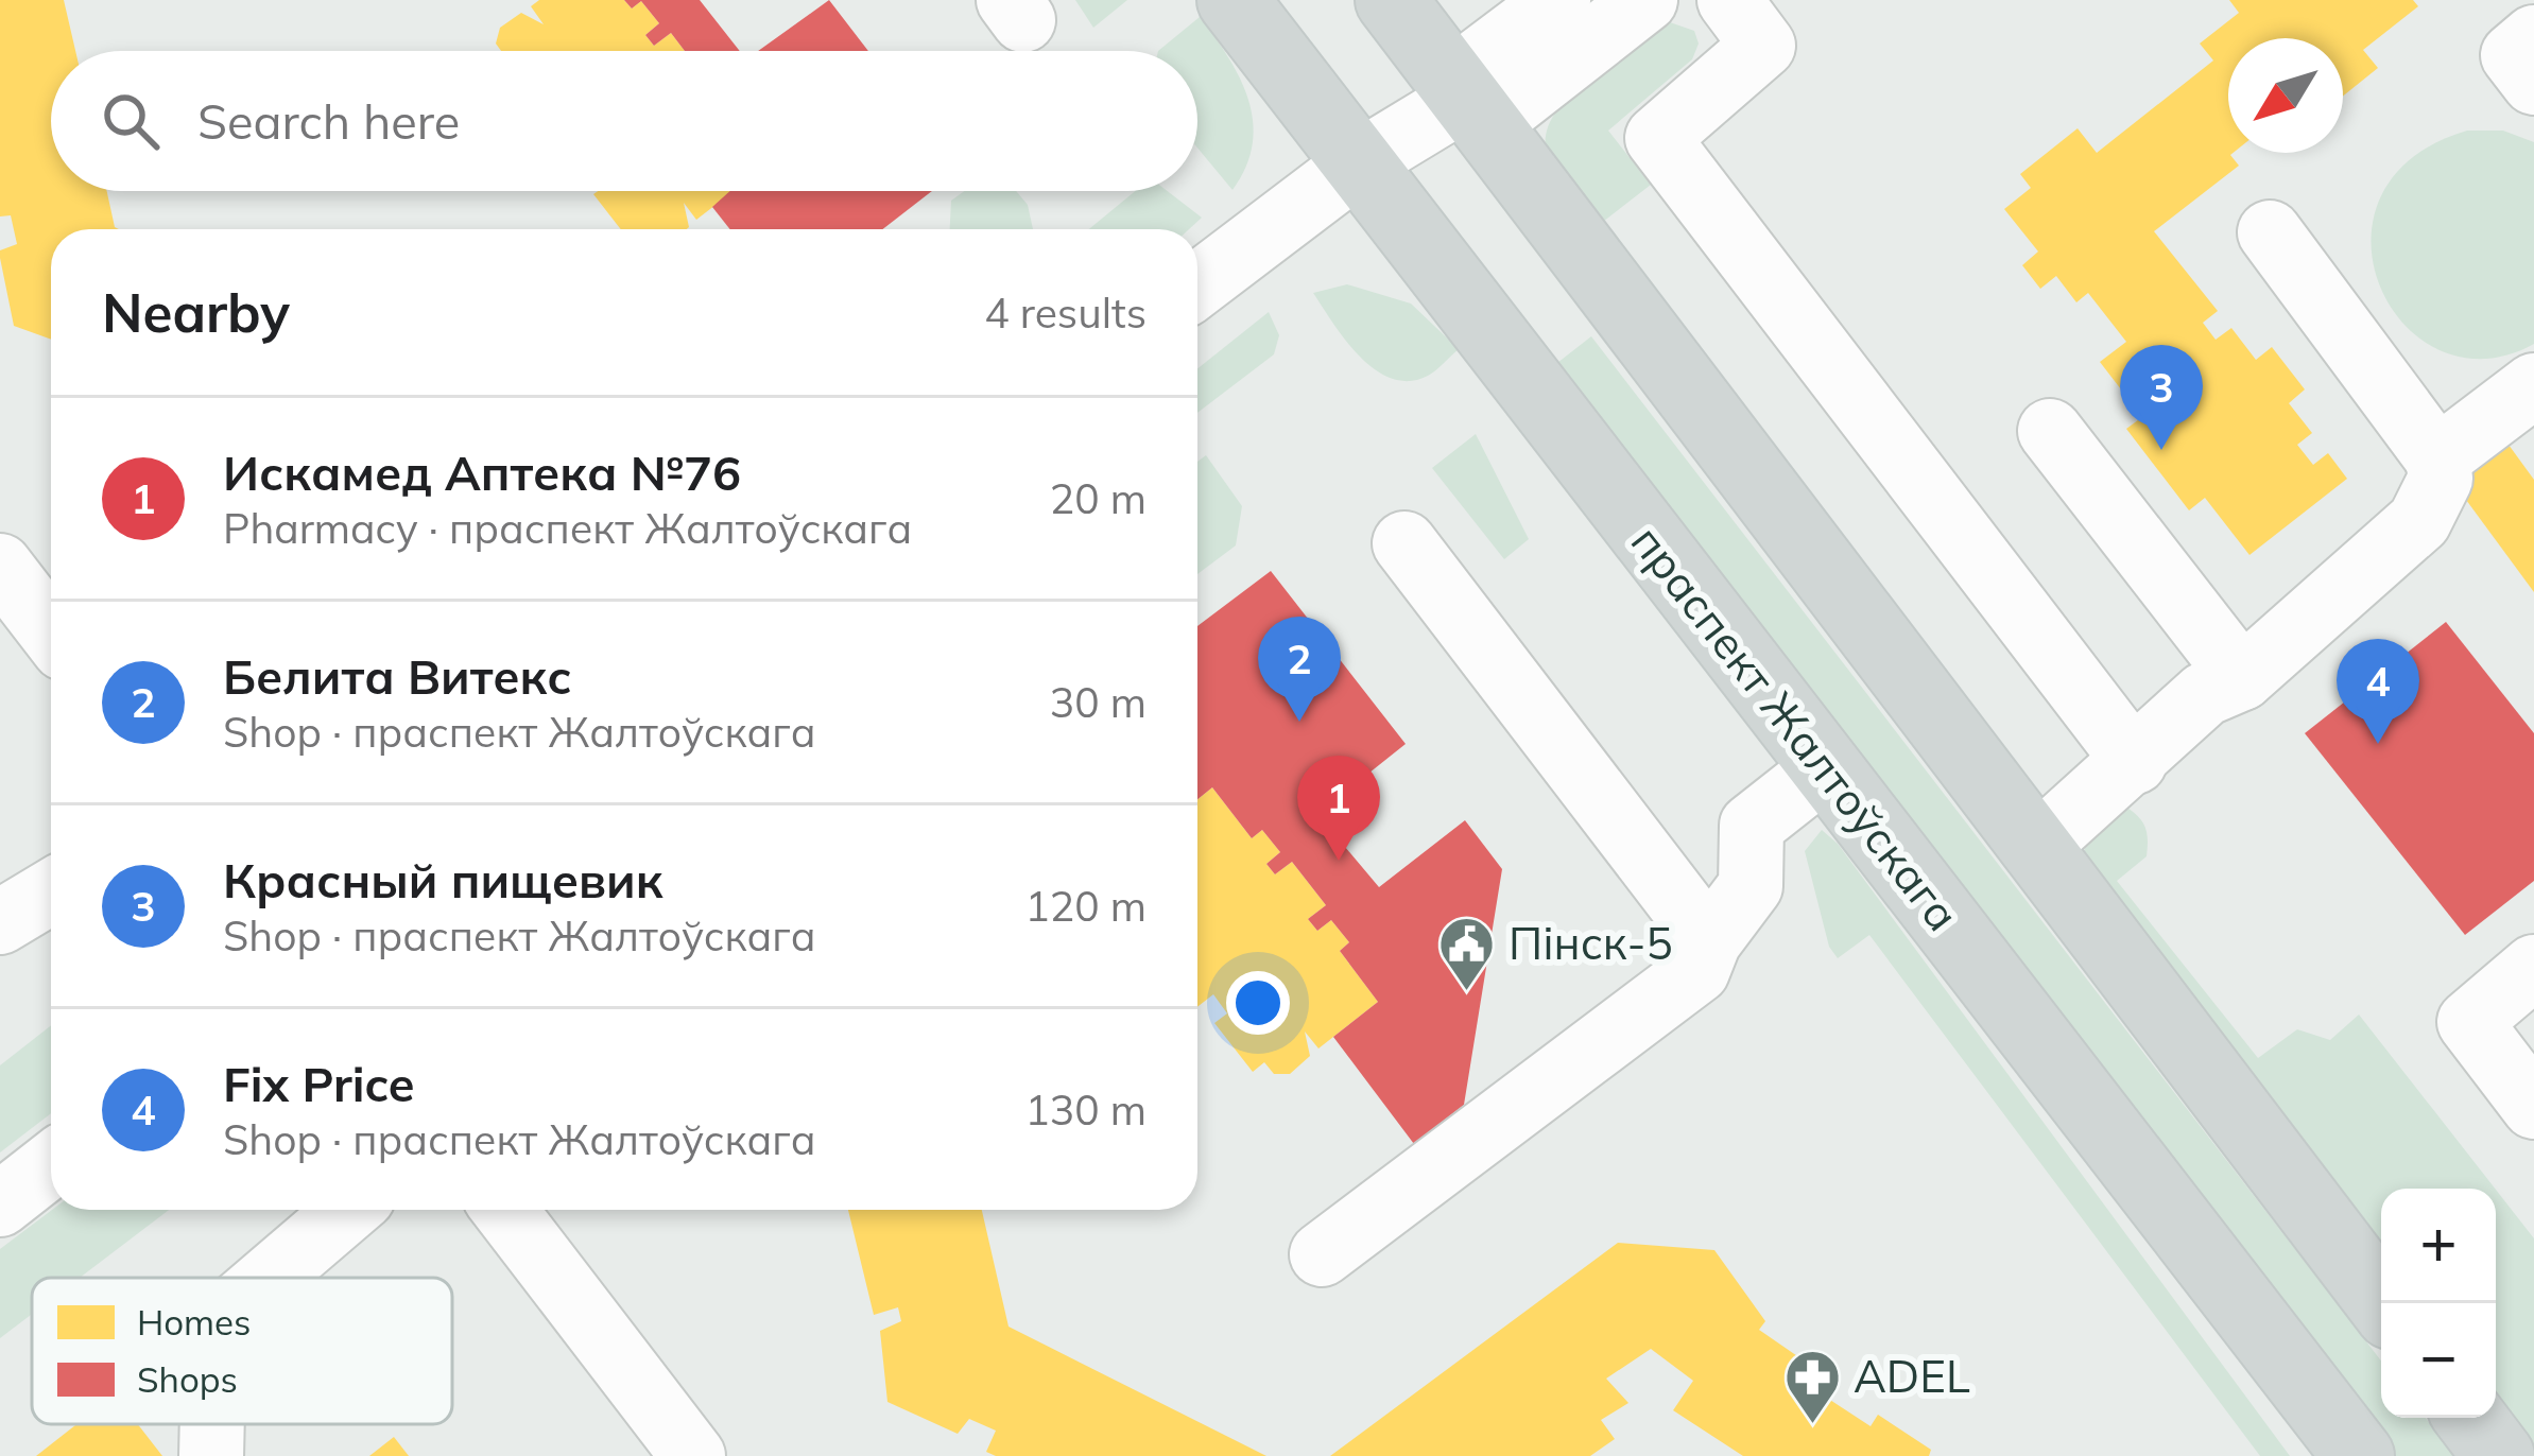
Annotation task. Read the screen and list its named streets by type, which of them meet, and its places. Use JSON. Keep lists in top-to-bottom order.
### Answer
{
  "streets": {
    "main road": ["праспект Жалтоўскага"]
  },
  "places": {
    "public building": ["Пінск-5"],
    "pharmacy": ["ADEL"]
  },
  "legend": ["Homes", "Shops"],
  "north": "bottom left",
  "page": {
    "search": "Search here",
    "heading": ["Nearby", "4 results"],
    "pins": [
      "3",
      "2",
      "4",
      "1"
    ],
    "list": [
      {
        "mark": "1",
        "name": "Искамед Аптека №76",
        "note": "Pharmacy · праспект Жалтоўскага",
        "value": "20 m"
      },
      {
        "mark": "2",
        "name": "Белита Витекс",
        "note": "Shop · праспект Жалтоўскага",
        "value": "30 m"
      },
      {
        "mark": "3",
        "name": "Красный пищевик",
        "note": "Shop · праспект Жалтоўскага",
        "value": "120 m"
      },
      {
        "mark": "4",
        "name": "Fix Price",
        "note": "Shop · праспект Жалтоўскага",
        "value": "130 m"
      }
    ],
    "map_buttons": ["+", "−"]
  }
}
